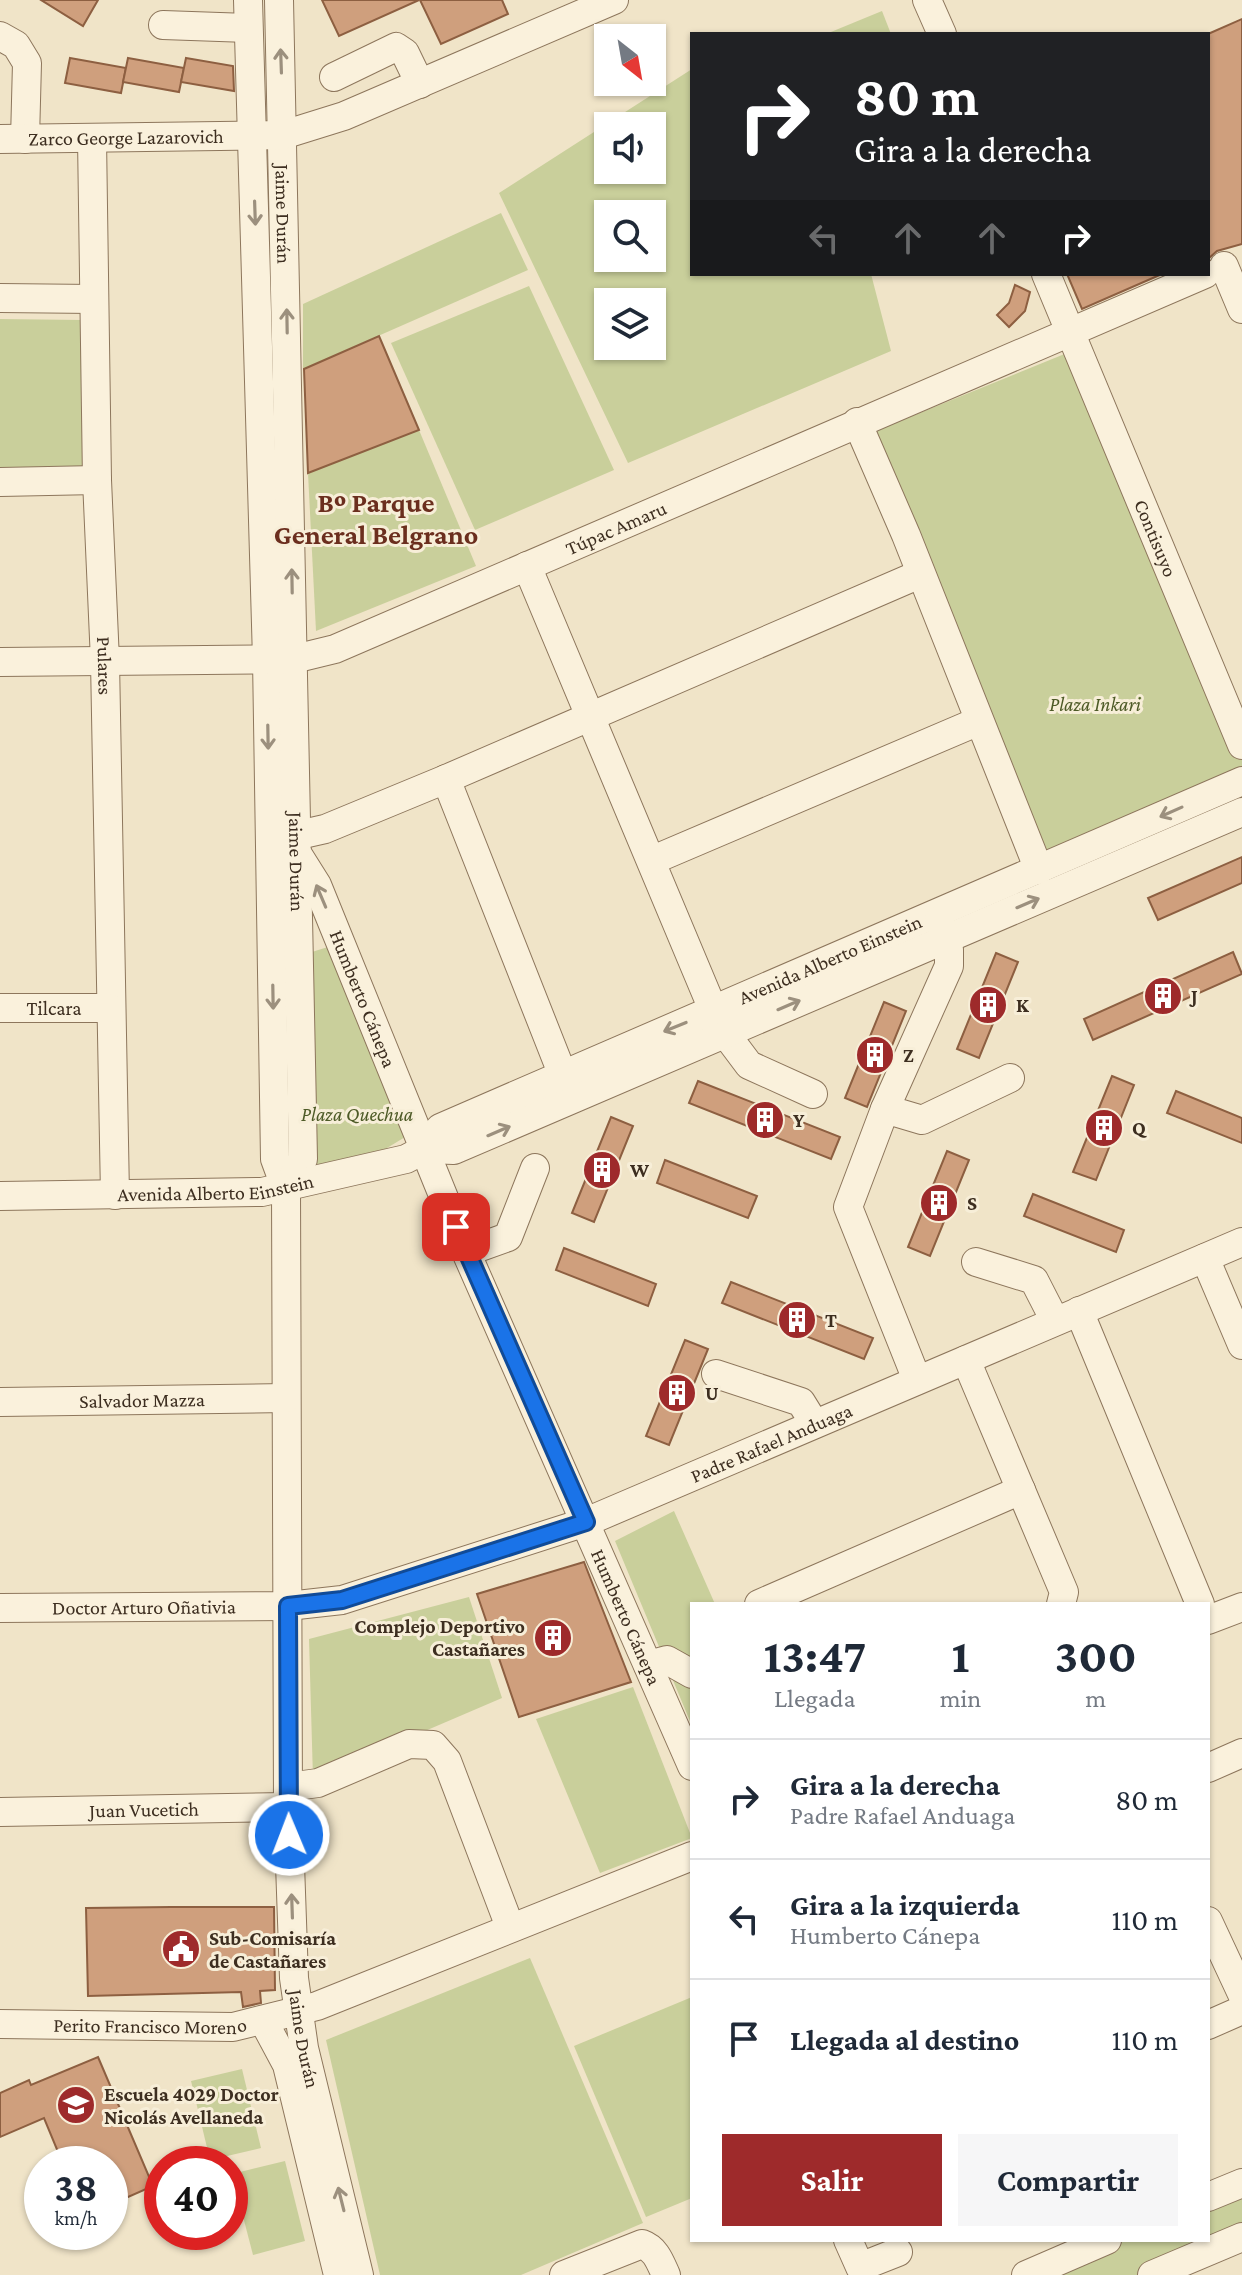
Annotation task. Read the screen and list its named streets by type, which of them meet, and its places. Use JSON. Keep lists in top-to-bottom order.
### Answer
{
  "streets": {
    "street": [
      "Zarco George Lazarovich",
      "Jaime Durán",
      "Túpac Amaru",
      "Contisuyo",
      "Pulares",
      "Avenida Alberto Einstein",
      "Humberto Cánepa",
      "Tilcara",
      "Salvador Mazza",
      "Padre Rafael Anduaga",
      "Doctor Arturo Oñativia",
      "Juan Vucetich",
      "Perito Francisco Moreno"
    ]
  },
  "crossings": [
    ["Zarco George Lazarovich", "Jaime Durán"],
    ["Zarco George Lazarovich", "Pulares"],
    ["Jaime Durán", "Túpac Amaru"],
    ["Jaime Durán", "Avenida Alberto Einstein"],
    ["Jaime Durán", "Humberto Cánepa"],
    ["Jaime Durán", "Salvador Mazza"],
    ["Jaime Durán", "Padre Rafael Anduaga"],
    ["Jaime Durán", "Doctor Arturo Oñativia"],
    ["Jaime Durán", "Juan Vucetich"],
    ["Jaime Durán", "Perito Francisco Moreno"],
    ["Túpac Amaru", "Contisuyo"],
    ["Túpac Amaru", "Pulares"],
    ["Pulares", "Avenida Alberto Einstein"],
    ["Pulares", "Tilcara"],
    ["Avenida Alberto Einstein", "Humberto Cánepa"],
    ["Humberto Cánepa", "Padre Rafael Anduaga"],
    ["Padre Rafael Anduaga", "Doctor Arturo Oñativia"],
    ["Juan Vucetich", "Perito Francisco Moreno"]
  ],
  "districts": ["Bº Parque General Belgrano"],
  "parks": ["Plaza Inkari", "Plaza Quechua"],
  "places": {
    "building": [
      "J",
      "K",
      "Z",
      "Y",
      "Q",
      "W",
      "S",
      "T",
      "U",
      "Complejo Deportivo Castañares"
    ],
    "public building": ["Sub-Comisaría de Castañares"],
    "school or university": ["Escuela 4029 Doctor Nicolás Avellaneda"]
  },
  "north": "bottom right",
  "page": {
    "turn": ["80 m", "Gira a la derecha"],
    "eta": [
      "13:47",
      "Llegada",
      "1",
      "min",
      "300",
      "m"
    ],
    "list": [
      {
        "name": "Gira a la derecha",
        "note": "Padre Rafael Anduaga",
        "value": "80 m"
      },
      {
        "name": "Gira a la izquierda",
        "note": "Humberto Cánepa",
        "value": "110 m"
      },
      {
        "name": "Llegada al destino",
        "value": "110 m"
      }
    ],
    "buttons": ["Salir", "Compartir"],
    "speed": "38 km/h",
    "limit": "40"
  }
}
